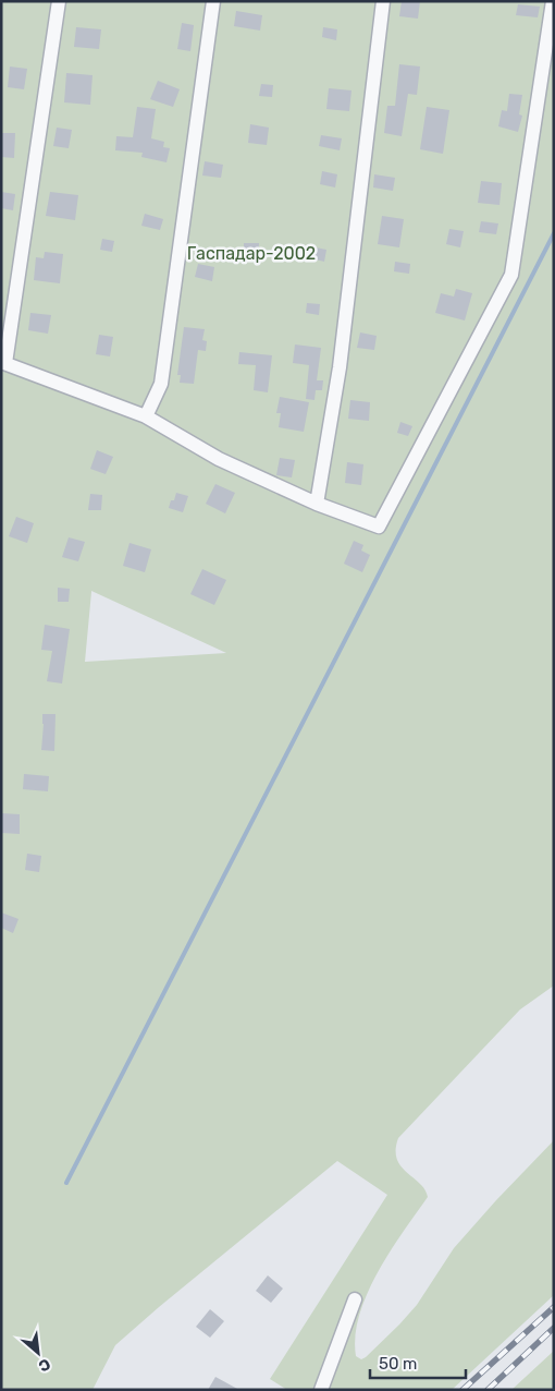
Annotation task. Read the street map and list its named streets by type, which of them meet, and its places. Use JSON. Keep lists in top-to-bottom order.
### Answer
{
  "parks": ["Гаспадар-2002"],
  "scale_bar": "50 m",
  "north": "bottom right"
}
